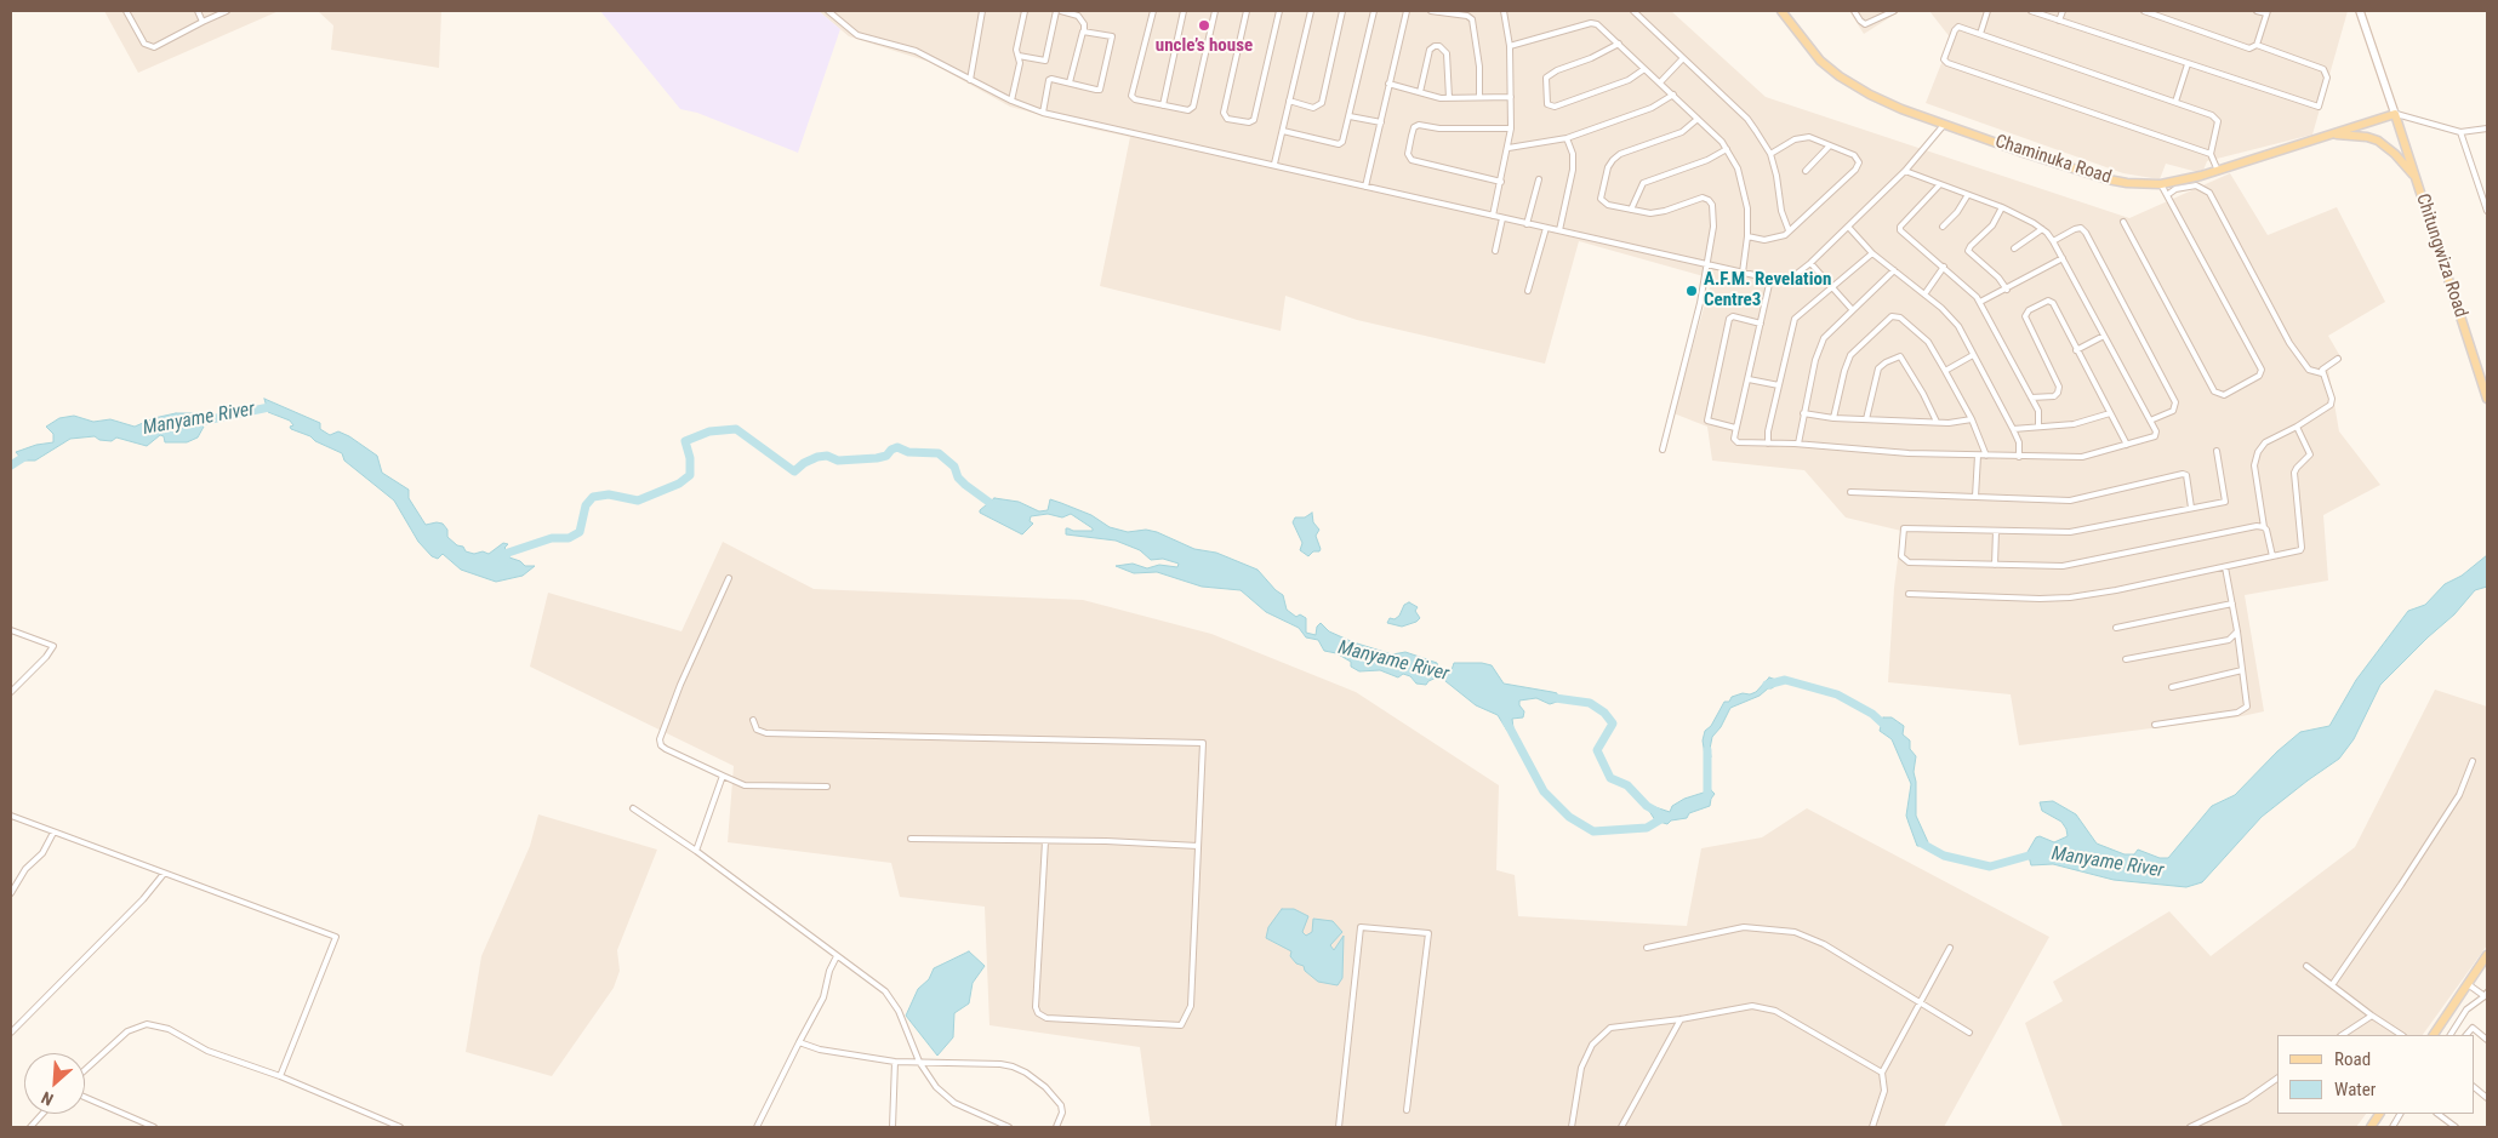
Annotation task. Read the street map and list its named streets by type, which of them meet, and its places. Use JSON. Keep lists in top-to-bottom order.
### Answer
{
  "streets": {
    "main road": ["Chaminuka Road", "Chitungwiza Road"]
  },
  "crossings": [
    ["Chaminuka Road", "Chitungwiza Road"]
  ],
  "water": ["Manyame River"],
  "places": ["uncle’s house", "A.F.M. Revelation Centre3"],
  "legend": ["Road", "Water"],
  "north": "bottom left"
}
